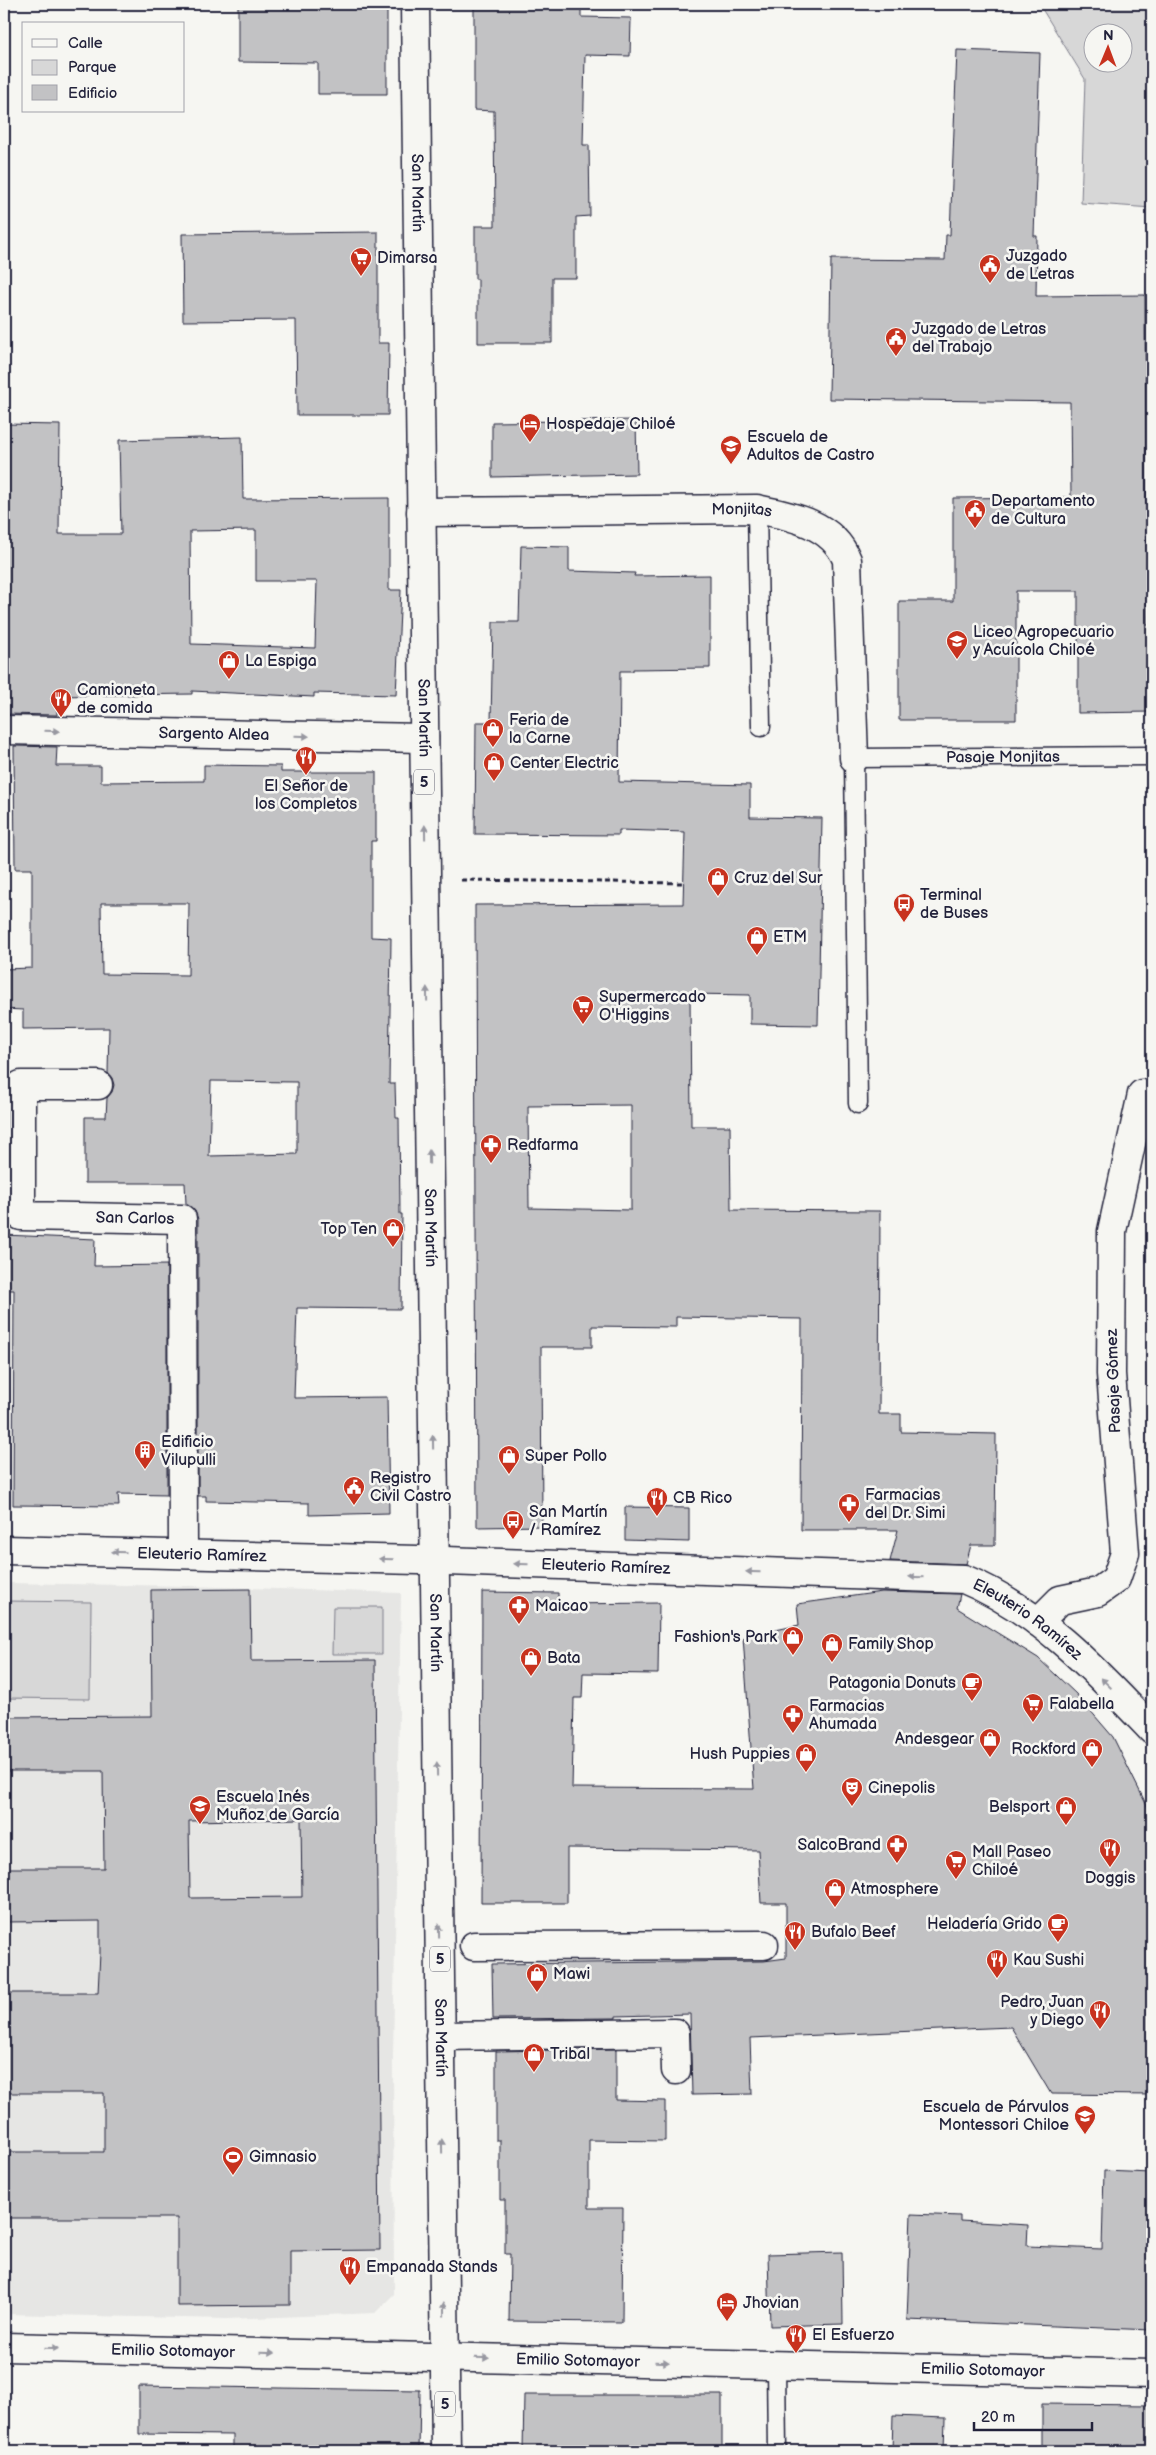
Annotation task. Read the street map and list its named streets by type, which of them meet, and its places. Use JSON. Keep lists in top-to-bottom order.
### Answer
{
  "streets": {
    "main road": [
      "San Martín",
      "Monjitas",
      "Sargento Aldea",
      "5",
      "San Carlos",
      "Pasaje Gómez",
      "Eleuterio Ramírez",
      "Emilio Sotomayor"
    ],
    "lane": ["Pasaje Monjitas"]
  },
  "crossings": [
    ["San Martín", "Monjitas"],
    ["San Martín", "Sargento Aldea"],
    ["San Martín", "Eleuterio Ramírez"],
    ["San Martín", "Emilio Sotomayor"],
    ["Monjitas", "Pasaje Monjitas"],
    ["San Carlos", "Eleuterio Ramírez"],
    ["Pasaje Gómez", "Eleuterio Ramírez"]
  ],
  "one_way": [
    "San Martín",
    "Sargento Aldea",
    "Eleuterio Ramírez",
    "Emilio Sotomayor"
  ],
  "places": {
    "supermarket": [
      "Dimarsa",
      "Supermercado O'Higgins",
      "Falabella",
      "Mall Paseo Chiloé"
    ],
    "public building": [
      "Juzgado de Letras",
      "Juzgado de Letras del Trabajo",
      "Departamento de Cultura",
      "Registro Civil Castro"
    ],
    "hotel": ["Hospedaje Chiloé", "Jhovian"],
    "school or university": [
      "Escuela de Adultos de Castro",
      "Liceo Agropecuario y Acuícola Chiloé",
      "Escuela Inés Muñoz de García",
      "Escuela de Párvulos Montessori Chiloe"
    ],
    "shop": [
      "La Espiga",
      "Feria de la Carne",
      "Center Electric",
      "Cruz del Sur",
      "ETM",
      "Top Ten",
      "Super Pollo",
      "Fashion's Park",
      "Family Shop",
      "Bata",
      "Andesgear",
      "Rockford",
      "Hush Puppies",
      "Belsport",
      "Atmosphere",
      "Mawi",
      "Tribal"
    ],
    "restaurant": [
      "Camioneta de comida",
      "El Señor de los Completos",
      "CB Rico",
      "Doggis",
      "Bufalo Beef",
      "Kau Sushi",
      "Pedro, Juan y Diego",
      "Empanada Stands",
      "El Esfuerzo"
    ],
    "bus stop": ["Terminal de Buses", "San Martín / Ramírez"],
    "pharmacy": [
      "Redfarma",
      "Farmacias del Dr. Simi",
      "Maicao",
      "Farmacias Ahumada",
      "SalcoBrand"
    ],
    "building": ["Edificio Vilupulli"],
    "cafe": ["Patagonia Donuts", "Heladería Grido"],
    "theatre": ["Cinepolis"],
    "sports": ["Gimnasio"]
  },
  "legend": ["Calle", "Parque", "Edificio"],
  "scale_bar": "20 m",
  "north": "top"
}
